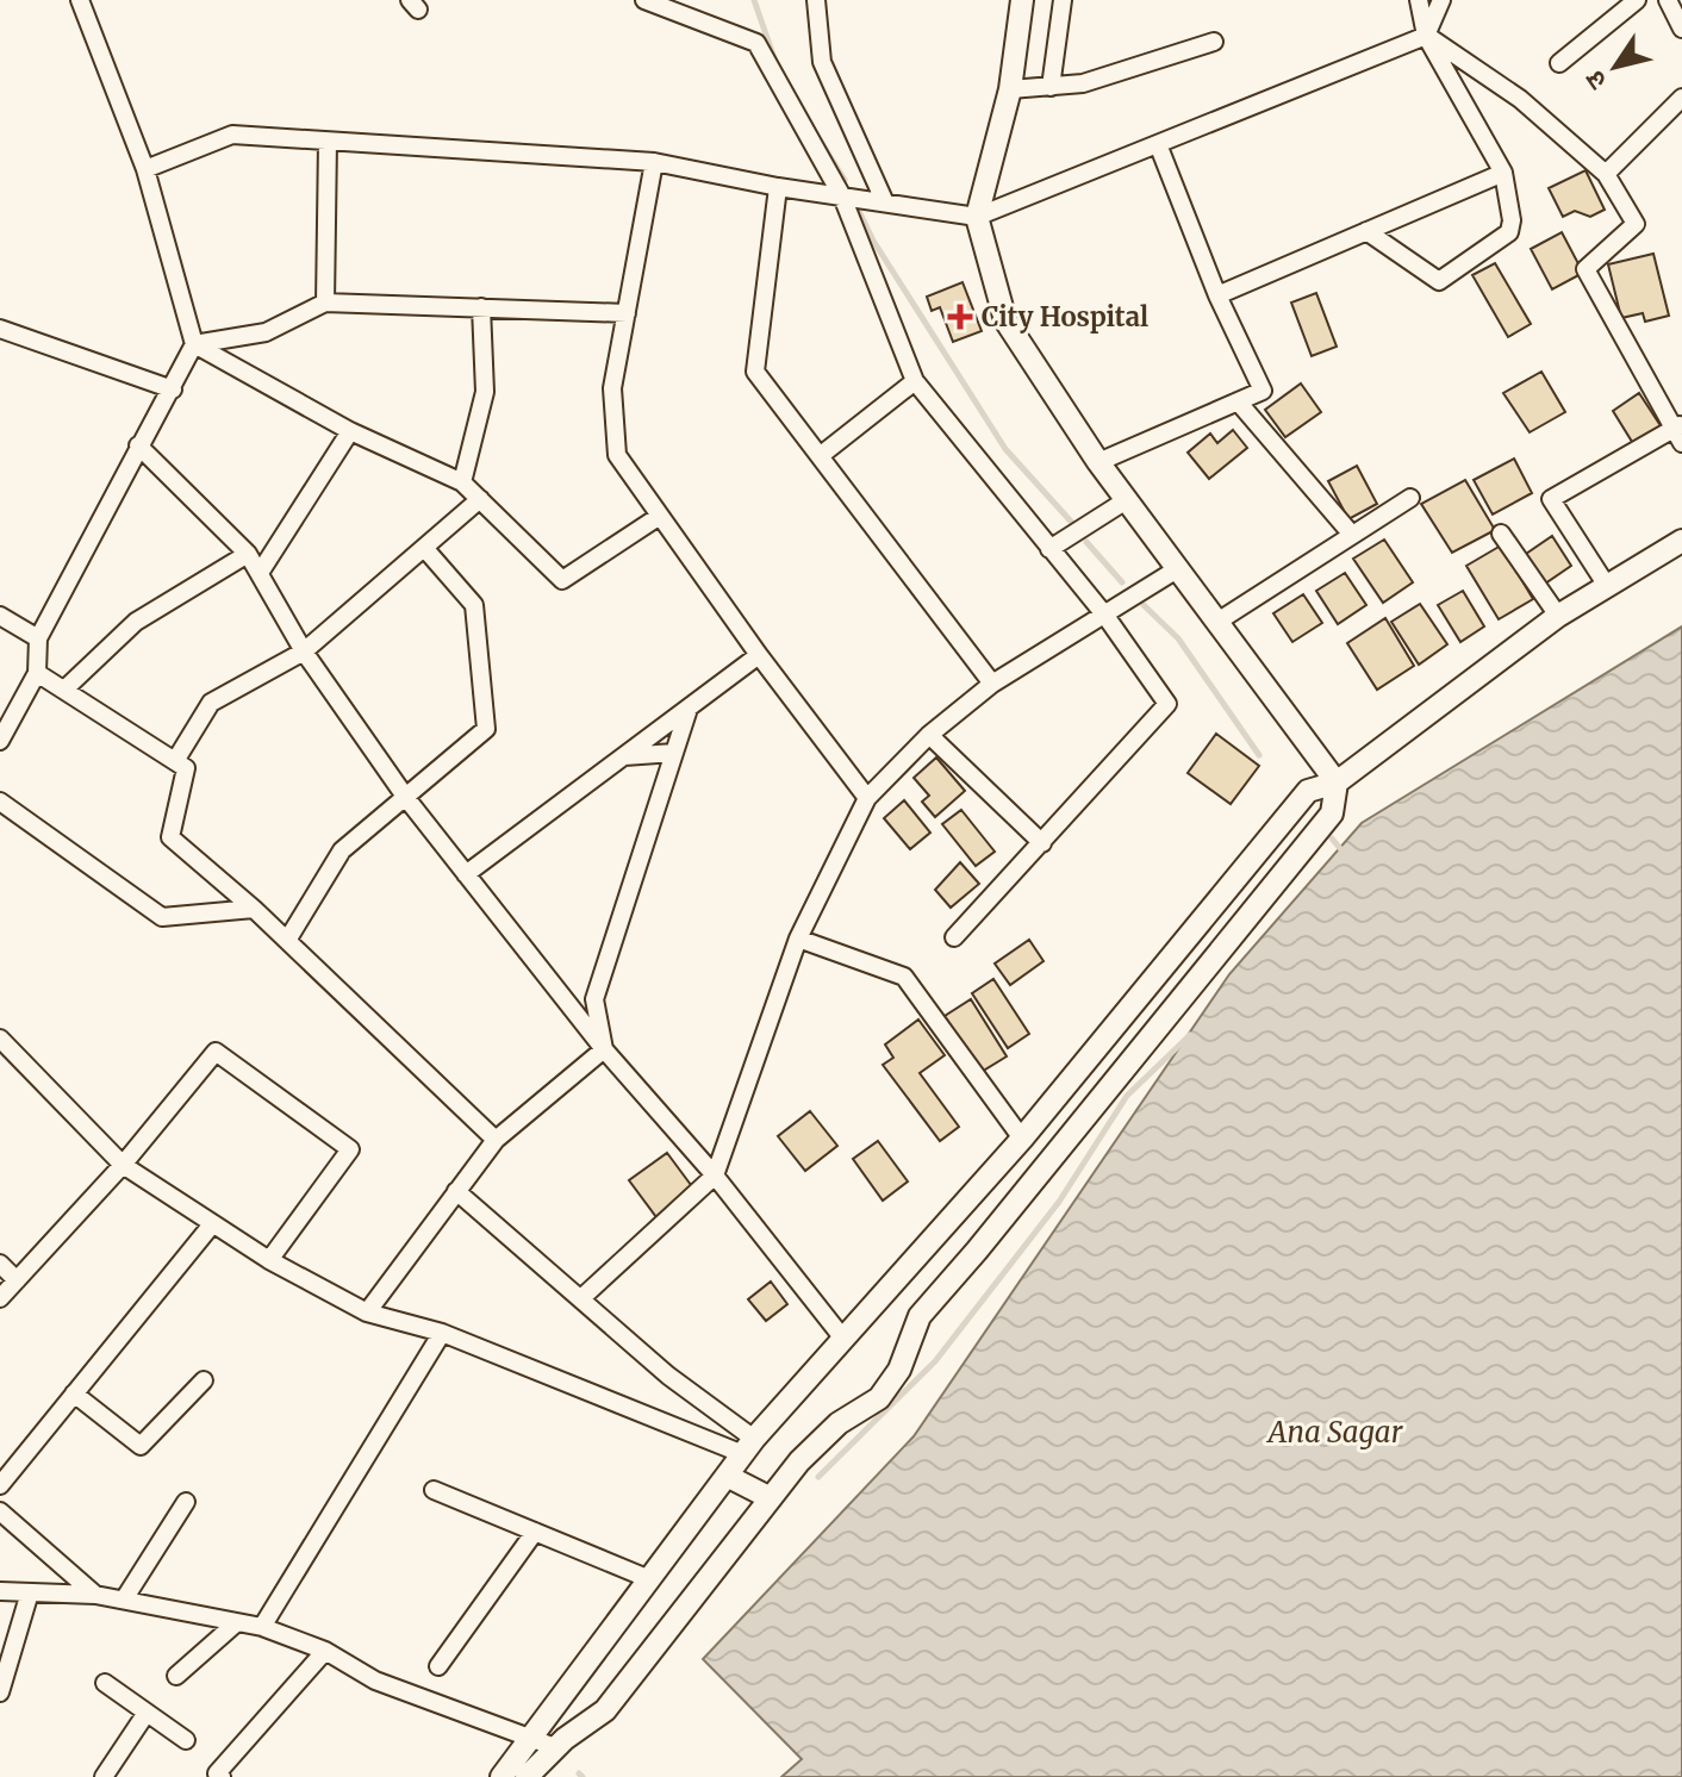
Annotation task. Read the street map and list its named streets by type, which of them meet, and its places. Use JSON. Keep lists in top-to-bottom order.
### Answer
{
  "water": ["Ana Sagar"],
  "places": {
    "health": ["City Hospital"]
  },
  "north": "bottom left"
}
